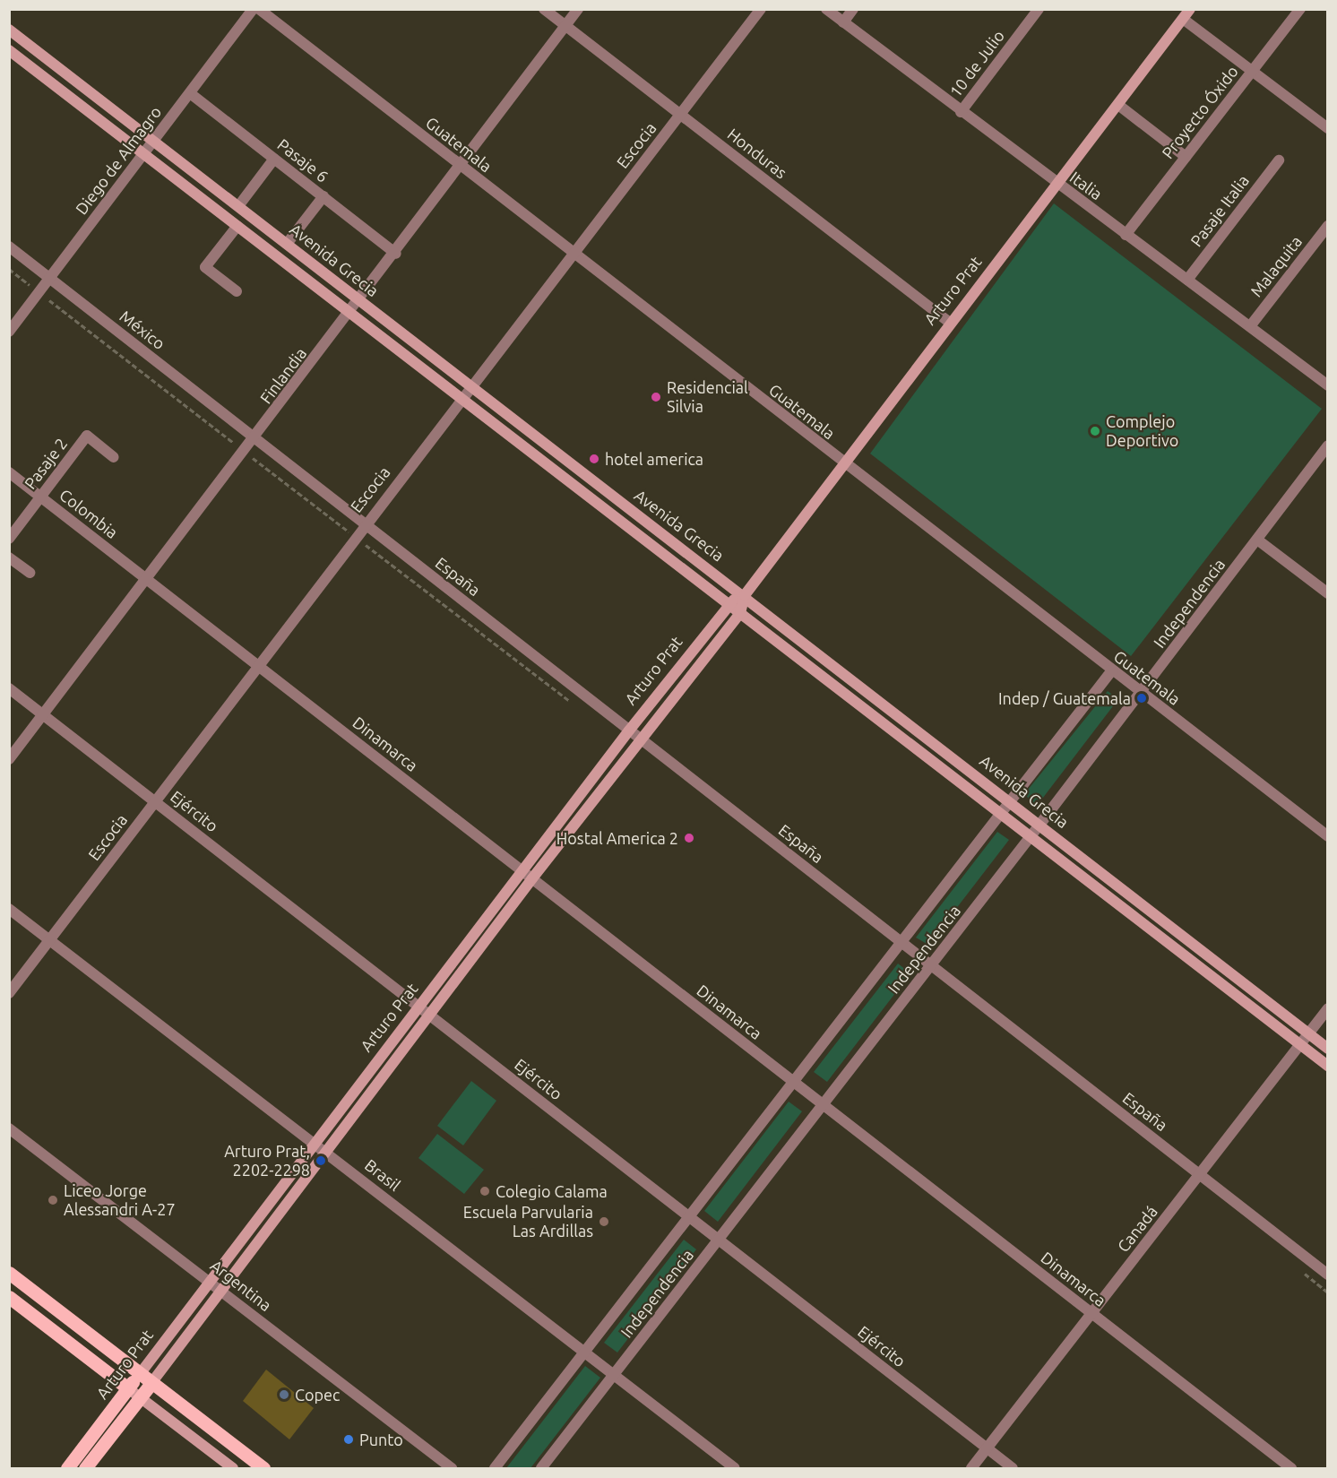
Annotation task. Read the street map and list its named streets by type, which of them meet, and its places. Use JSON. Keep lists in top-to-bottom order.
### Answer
{
  "streets": {
    "main road": ["Avenida Grecia", "Arturo Prat"],
    "street": [
      "10 de Julio",
      "Proyecto Óxido",
      "Guatemala",
      "Escocia",
      "Honduras",
      "Diego de Almagro",
      "Pasaje 6",
      "Italia",
      "Pasaje Italia",
      "Malaquita",
      "México",
      "Finlandia",
      "Pasaje 2",
      "Colombia",
      "España",
      "Independencia",
      "Dinamarca",
      "Ejército",
      "Brasil",
      "Canadá",
      "Argentina"
    ]
  },
  "crossings": [
    ["10 de Julio", "Italia"],
    ["Proyecto Óxido", "Italia"],
    ["Guatemala", "Escocia"],
    ["Guatemala", "Arturo Prat"],
    ["Guatemala", "Finlandia"],
    ["Guatemala", "Independencia"],
    ["Escocia", "Honduras"],
    ["Escocia", "Avenida Grecia"],
    ["Escocia", "España"],
    ["Escocia", "Dinamarca"],
    ["Escocia", "Ejército"],
    ["Escocia", "Brasil"],
    ["Honduras", "Arturo Prat"],
    ["Honduras", "Finlandia"],
    ["Diego de Almagro", "Pasaje 6"],
    ["Diego de Almagro", "Avenida Grecia"],
    ["Diego de Almagro", "México"],
    ["Pasaje 6", "Finlandia"],
    ["Italia", "Pasaje Italia"],
    ["Italia", "Malaquita"],
    ["Italia", "Arturo Prat"],
    ["Avenida Grecia", "Arturo Prat"],
    ["Avenida Grecia", "Finlandia"],
    ["Avenida Grecia", "Independencia"],
    ["Avenida Grecia", "Canadá"],
    ["Arturo Prat", "España"],
    ["Arturo Prat", "Dinamarca"],
    ["Arturo Prat", "Ejército"],
    ["Arturo Prat", "Brasil"],
    ["Arturo Prat", "Argentina"],
    ["México", "Finlandia"],
    ["México", "España"],
    ["Finlandia", "Colombia"],
    ["Finlandia", "España"],
    ["Finlandia", "Dinamarca"],
    ["Finlandia", "Ejército"],
    ["Pasaje 2", "Colombia"],
    ["Colombia", "Dinamarca"],
    ["España", "Independencia"],
    ["España", "Canadá"],
    ["Independencia", "Dinamarca"],
    ["Independencia", "Ejército"],
    ["Independencia", "Brasil"],
    ["Dinamarca", "Canadá"],
    ["Ejército", "Canadá"]
  ],
  "places": [
    "Residencial Silvia",
    "Complejo Deportivo",
    "hotel america",
    "Indep / Guatemala",
    "Hostal America 2",
    "Arturo Prat, 2202-2298",
    "Colegio Calama",
    "Liceo Jorge Alessandri A-27",
    "Escuela Parvularia Las Ardillas",
    "Copec",
    "Punto"
  ]
}
